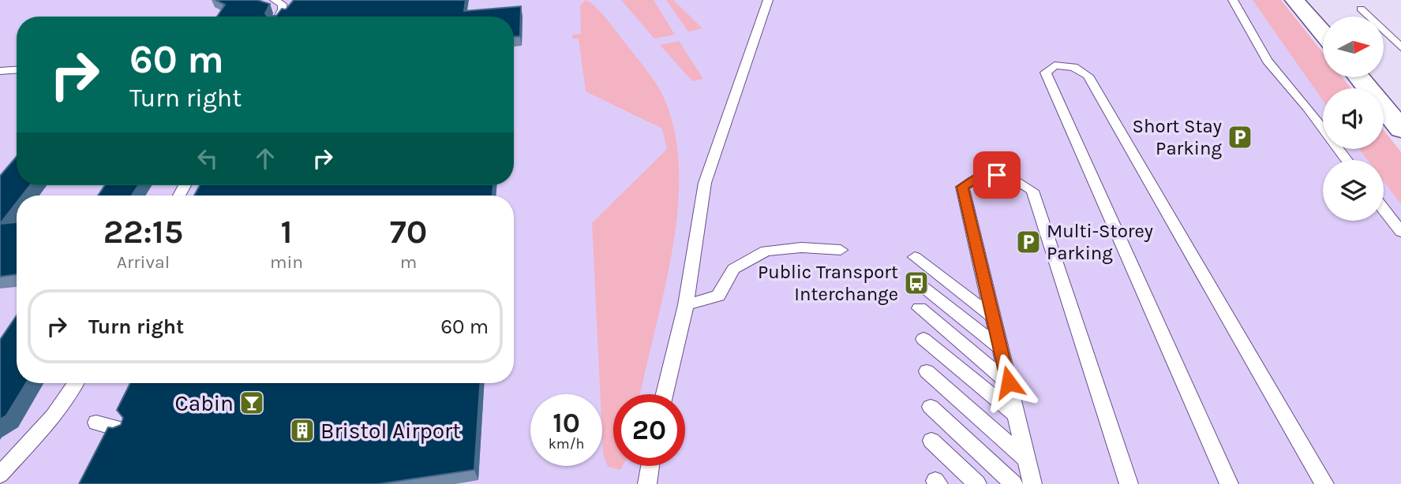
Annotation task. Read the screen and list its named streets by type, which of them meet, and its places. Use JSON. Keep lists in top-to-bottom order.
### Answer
{
  "places": {
    "parking": ["Short Stay Parking", "Multi-Storey Parking"],
    "bus stop": ["Public Transport Interchange"],
    "bar": ["Cabin"],
    "building": ["Bristol Airport"]
  },
  "north": "right",
  "page": {
    "turn": ["60 m", "Turn right"],
    "eta": [
      "22:15",
      "Arrival",
      "1",
      "min",
      "70",
      "m"
    ],
    "list": [
      {
        "name": "Turn right",
        "value": "60 m"
      }
    ],
    "speed": "10 km/h",
    "limit": "20"
  }
}
